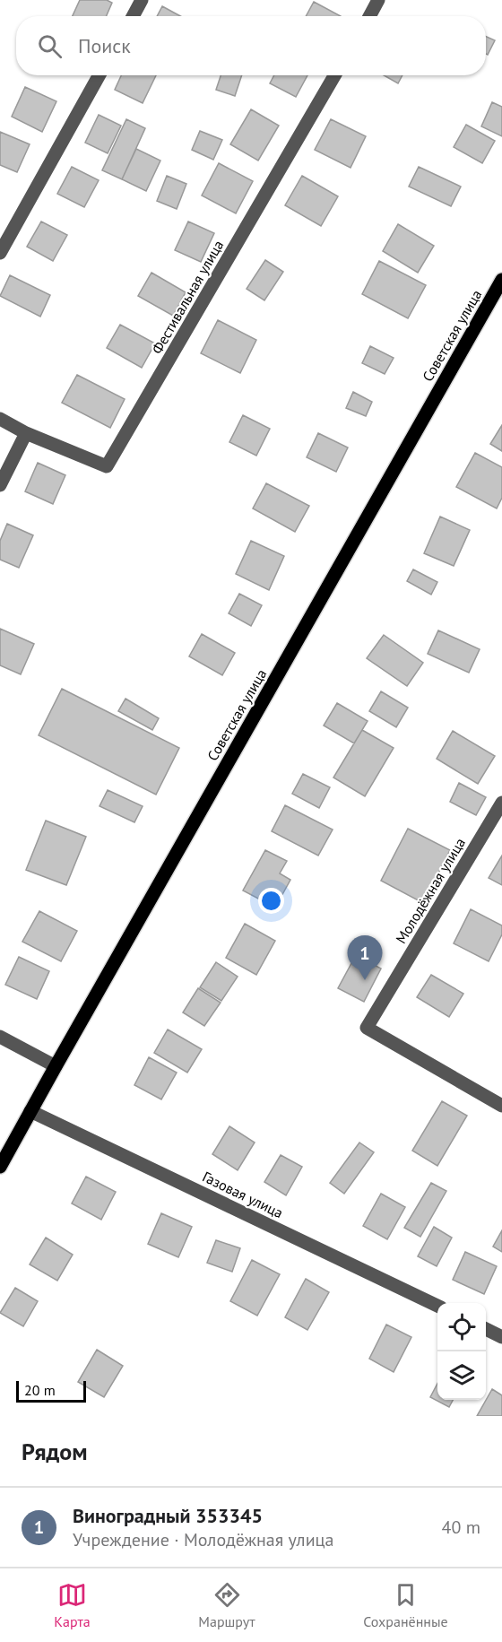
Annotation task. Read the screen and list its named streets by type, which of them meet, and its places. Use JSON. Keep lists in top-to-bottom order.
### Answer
{
  "streets": {
    "main road": ["Советская улица"],
    "street": ["Фестивальная улица", "Молодёжная улица", "Газовая улица"]
  },
  "crossings": [
    ["Советская улица", "Газовая улица"]
  ],
  "scale_bar": "20 m",
  "page": {
    "search": "Поиск",
    "pins": "1",
    "scale": "20 m",
    "heading": "Рядом",
    "list": [
      {
        "mark": "1",
        "name": "Виноградный 353345",
        "note": "Учреждение · Молодёжная улица",
        "value": "40 m"
      }
    ],
    "nav": ["Карта", "Маршрут", "Сохранённые"]
  }
}
